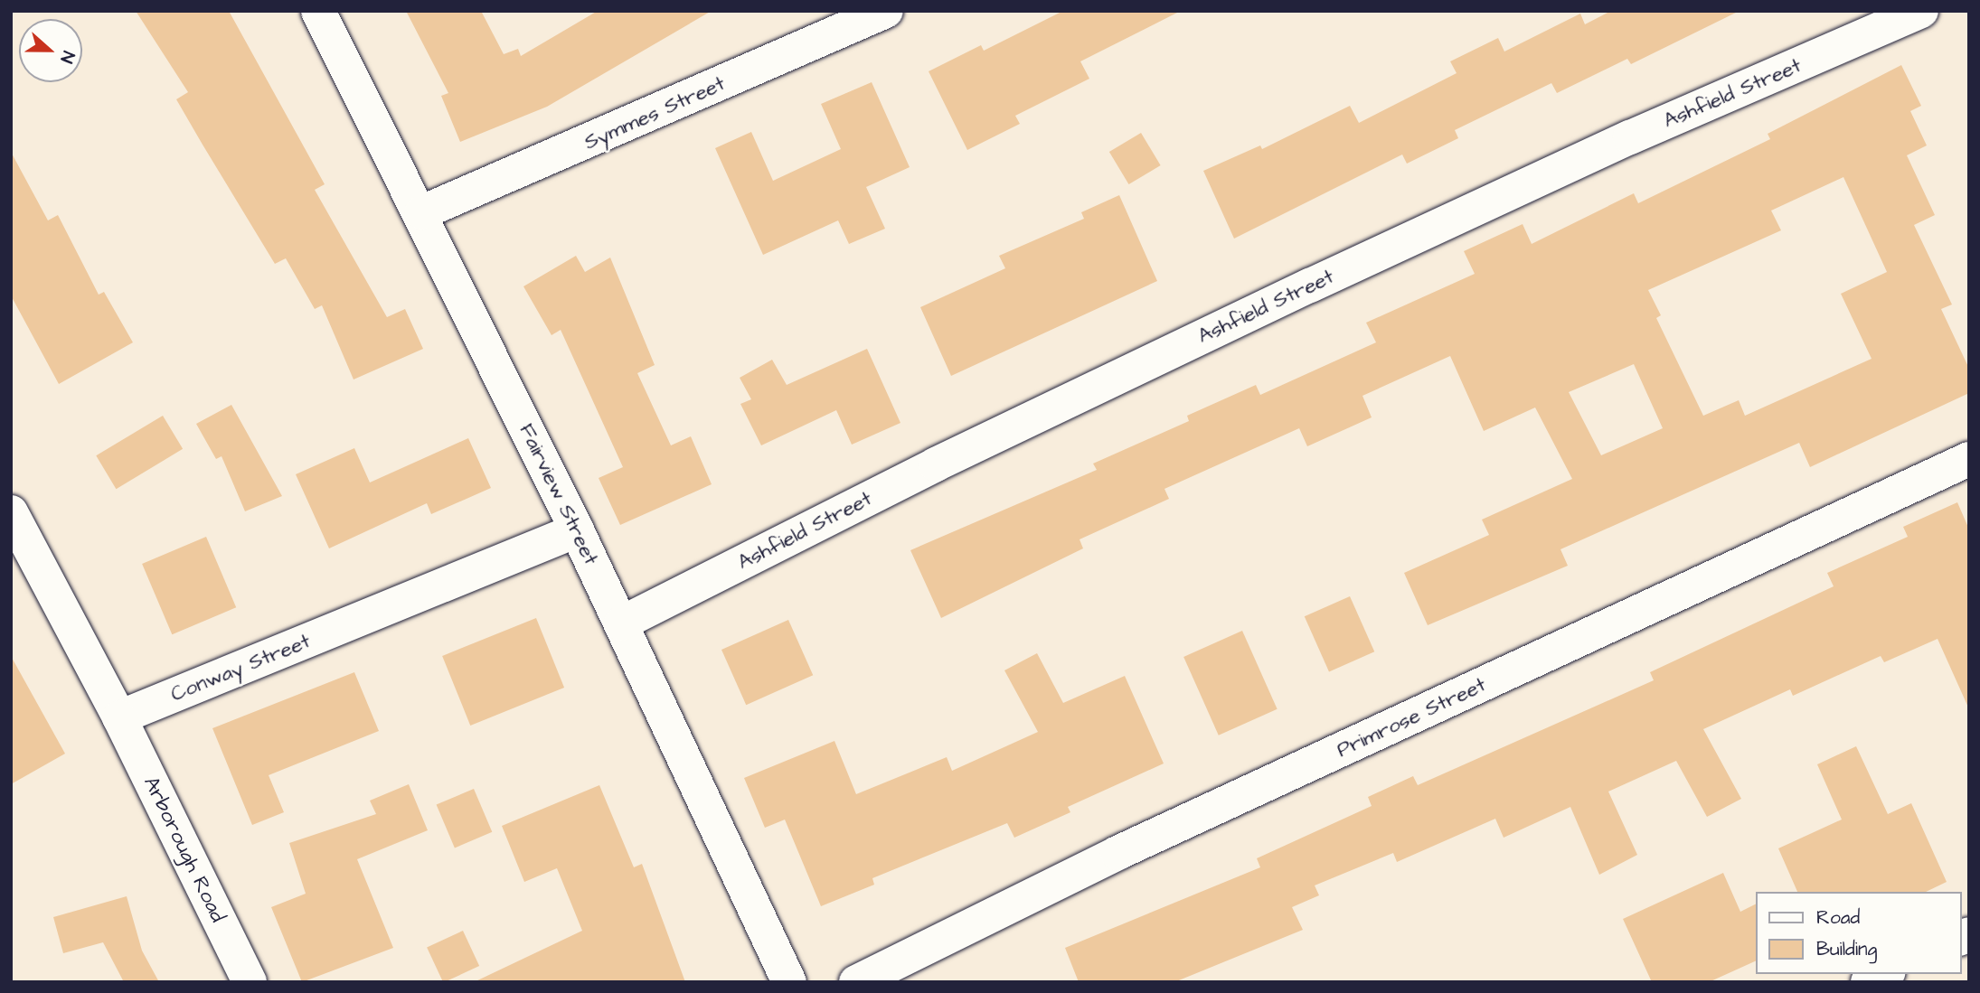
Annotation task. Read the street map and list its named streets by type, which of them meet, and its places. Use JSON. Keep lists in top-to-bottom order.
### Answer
{
  "streets": {
    "street": [
      "Ashfield Street",
      "Symmes Street",
      "Fairview Street",
      "Conway Street",
      "Primrose Street",
      "Arborough Road"
    ]
  },
  "crossings": [
    ["Ashfield Street", "Fairview Street"],
    ["Symmes Street", "Fairview Street"],
    ["Fairview Street", "Conway Street"],
    ["Conway Street", "Arborough Road"]
  ],
  "legend": ["Road", "Building"],
  "north": "right"
}
